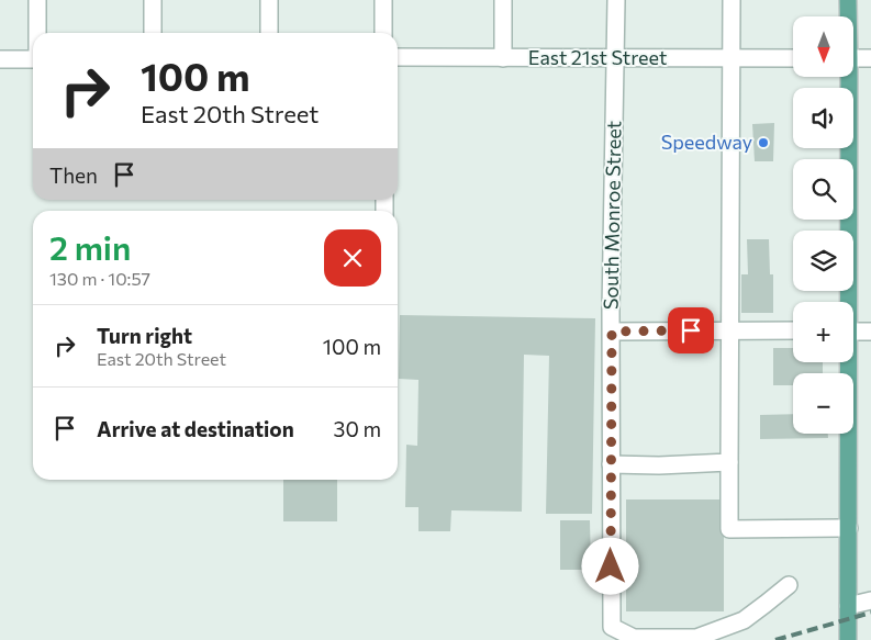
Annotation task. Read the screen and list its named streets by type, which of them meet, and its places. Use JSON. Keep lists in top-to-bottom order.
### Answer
{
  "streets": {
    "street": ["East 21st Street", "South Monroe Street"]
  },
  "crossings": [
    ["East 21st Street", "South Monroe Street"]
  ],
  "places": ["Speedway"],
  "north": "bottom",
  "page": {
    "map_buttons": ["+", "−"],
    "turn": ["100 m", "East 20th Street"],
    "then": "Then",
    "heading": ["2 min", "130 m · 10:57"],
    "list": [
      {
        "name": "Turn right",
        "note": "East 20th Street",
        "value": "100 m"
      },
      {
        "name": "Arrive at destination",
        "value": "30 m"
      }
    ]
  }
}
